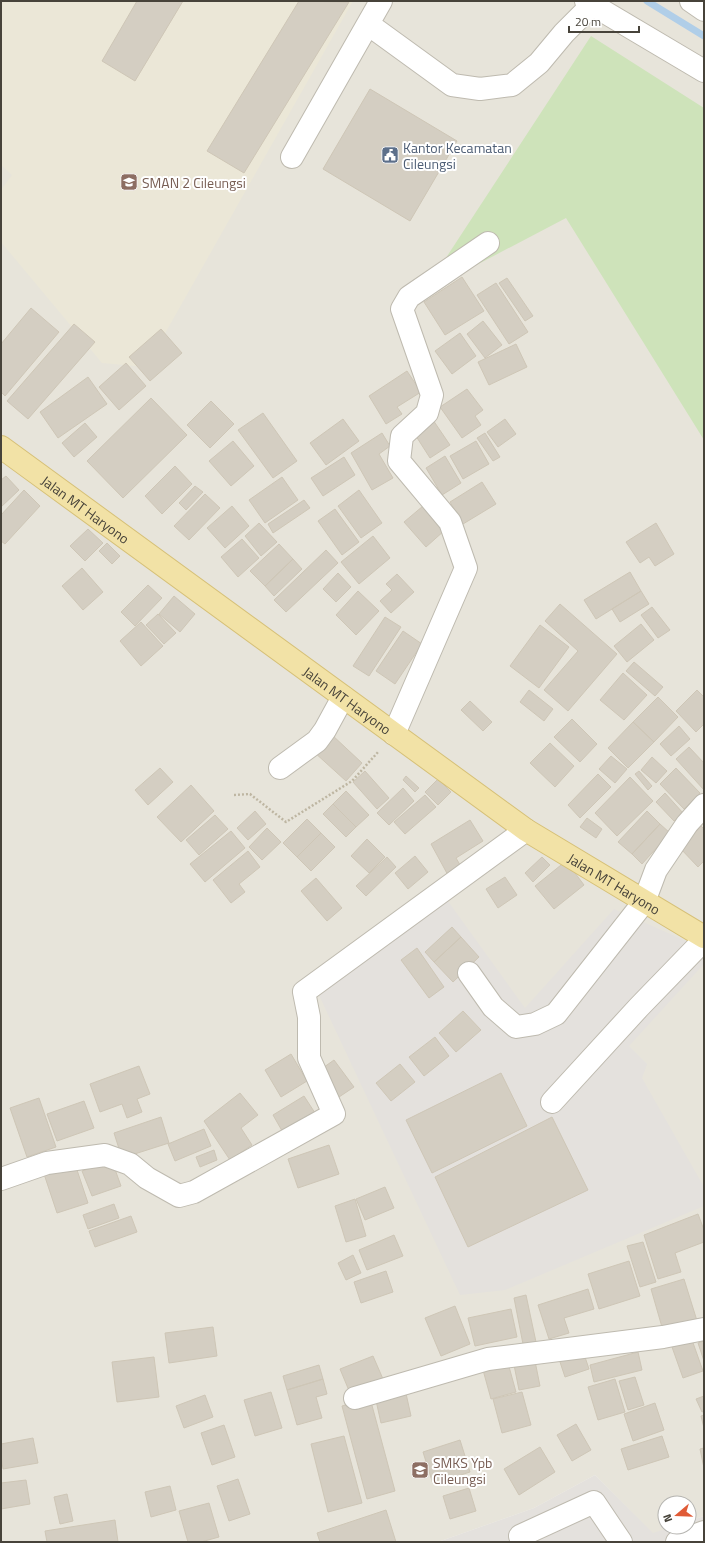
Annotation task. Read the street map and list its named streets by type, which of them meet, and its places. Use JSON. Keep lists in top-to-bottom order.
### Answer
{
  "streets": {
    "main road": ["Jalan MT Haryono"]
  },
  "places": {
    "public building": ["Kantor Kecamatan Cileungsi"],
    "school or university": ["SMAN 2 Cileungsi", "SMKS Ypb Cileungsi"]
  },
  "scale_bar": "20 m",
  "north": "left"
}
